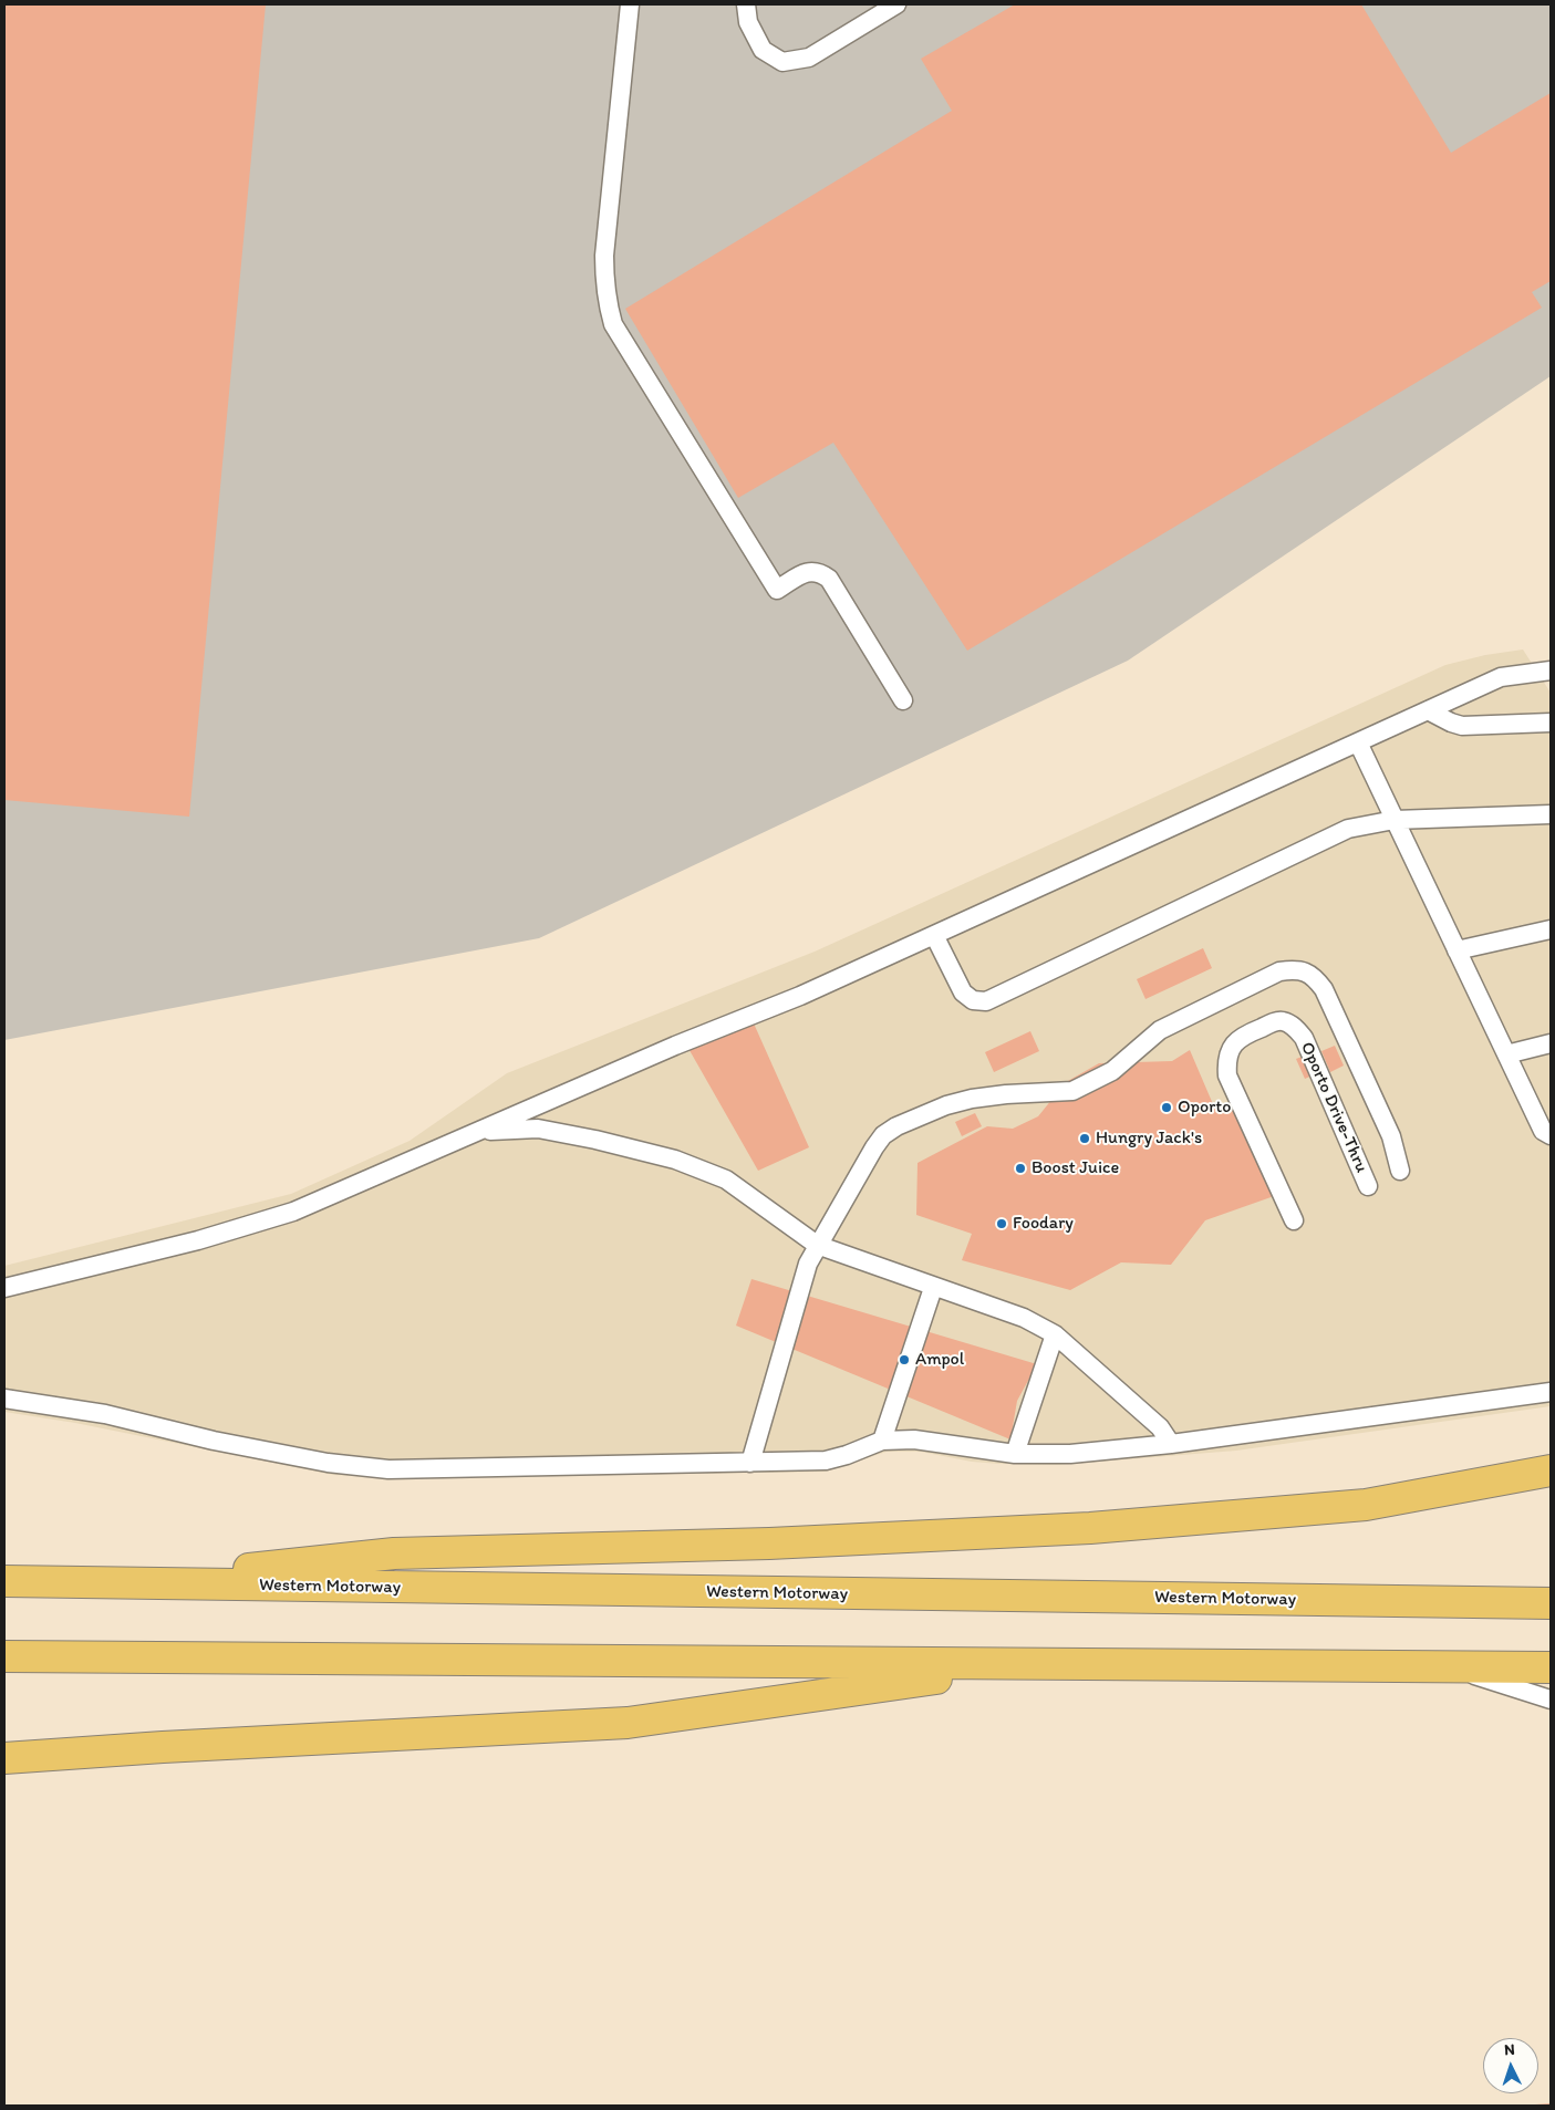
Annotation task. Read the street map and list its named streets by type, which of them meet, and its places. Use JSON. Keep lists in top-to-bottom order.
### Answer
{
  "streets": {
    "highway": ["Western Motorway"],
    "lane": ["Oporto Drive-Thru"]
  },
  "places": [
    "Oporto",
    "Hungry Jack's",
    "Boost Juice",
    "Foodary",
    "Ampol"
  ],
  "north": "top"
}
